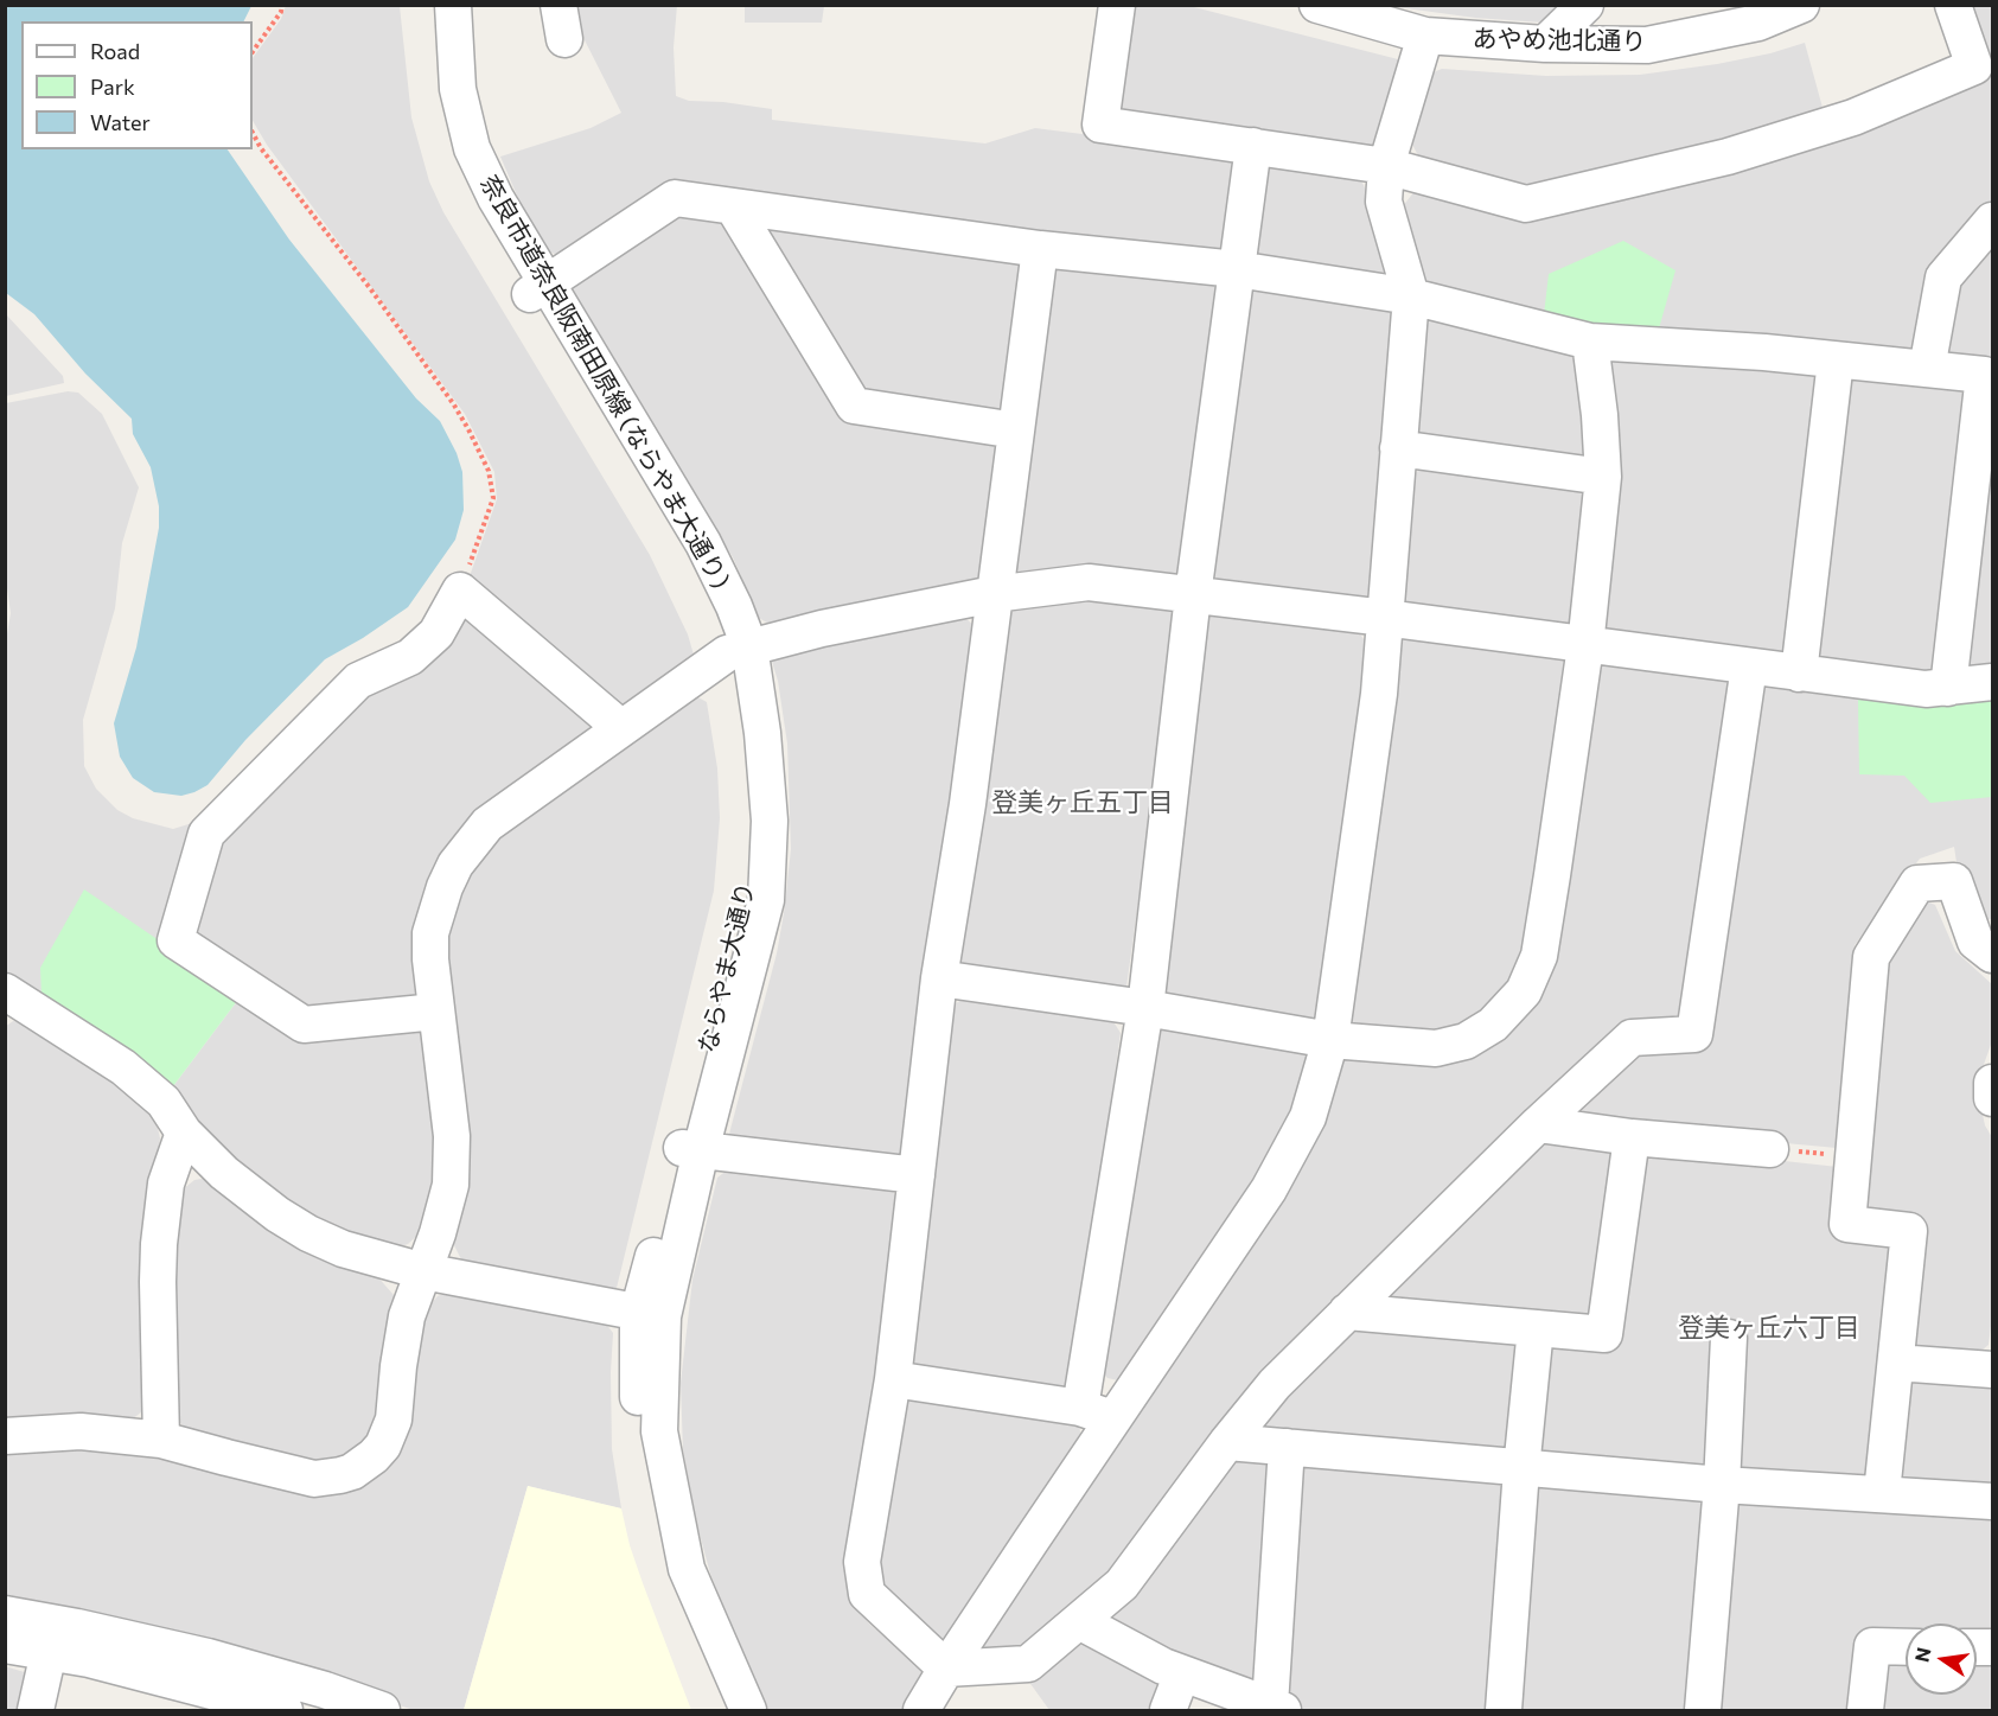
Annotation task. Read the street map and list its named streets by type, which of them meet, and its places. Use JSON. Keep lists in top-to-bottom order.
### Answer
{
  "streets": {
    "street": ["あやめ池北通り", "奈良市道奈良阪南田原線 (ならやま大通り)", "ならやま大通り"]
  },
  "crossings": [
    ["奈良市道奈良阪南田原線 (ならやま大通り)", "ならやま大通り"]
  ],
  "districts": ["登美ヶ丘五丁目", "登美ヶ丘六丁目"],
  "legend": ["Road", "Park", "Water"],
  "north": "left"
}
